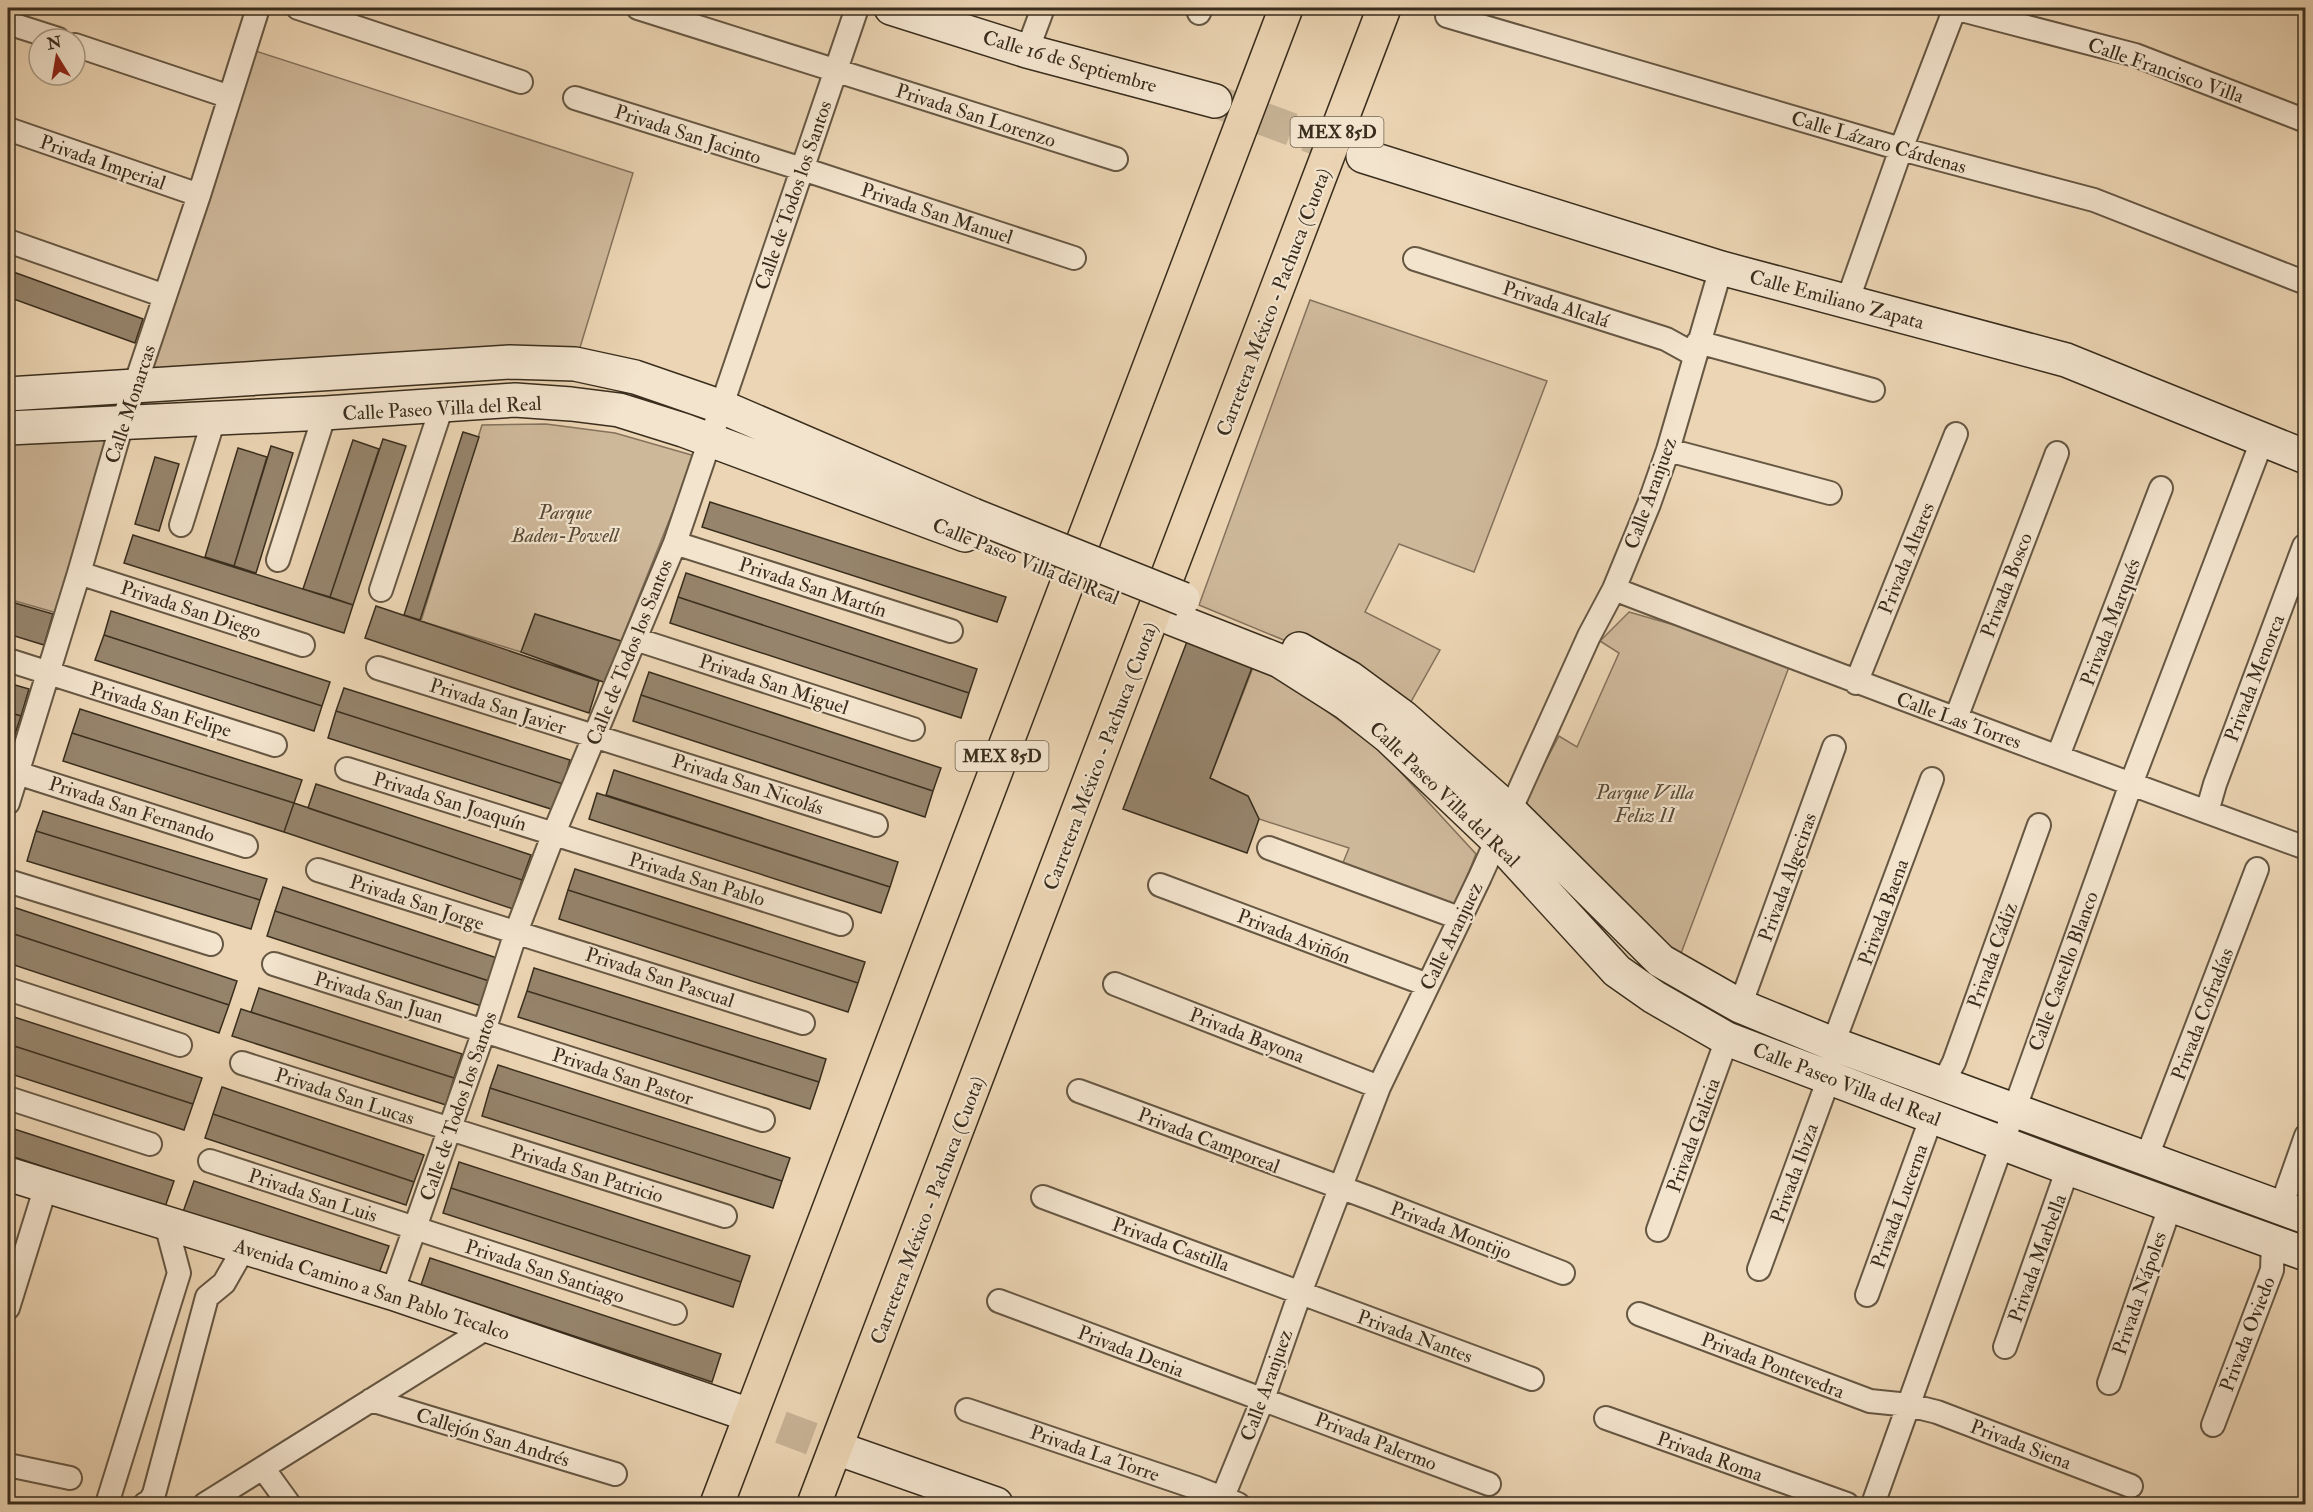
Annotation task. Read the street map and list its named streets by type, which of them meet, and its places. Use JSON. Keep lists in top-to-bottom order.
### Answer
{
  "streets": {
    "highway": ["MEX 85D", "Carretera México - Pachuca (Cuota)"],
    "street": [
      "Calle 16 de Septiembre",
      "Calle Francisco Villa",
      "Privada San Lorenzo",
      "Privada San Jacinto",
      "Calle Lázaro Cárdenas",
      "Privada Imperial",
      "Calle de Todos los Santos",
      "Privada San Manuel",
      "Calle Emiliano Zapata",
      "Privada Alcalá",
      "Calle Monarcas",
      "Calle Paseo Villa del Real",
      "Calle Aranjuez",
      "Privada Altares",
      "Privada Bosco",
      "Privada San Martín",
      "Privada San Diego",
      "Privada Marqués",
      "Privada Menorca",
      "Privada San Miguel",
      "Privada San Javier",
      "Privada San Felipe",
      "Calle Las Torres",
      "Privada San Nicolás",
      "Privada San Joaquín",
      "Privada San Fernando",
      "Privada Algeciras",
      "Privada San Pablo",
      "Privada San Jorge",
      "Privada Baena",
      "Privada Aviñón",
      "Privada Cádiz",
      "Calle Castello Blanco",
      "Privada San Pascual",
      "Privada San Juan",
      "Privada Cofradías",
      "Privada Bayona",
      "Privada San Pastor",
      "Privada San Lucas",
      "Privada Galicia",
      "Privada Camporeal",
      "Privada San Patricio",
      "Privada Ibiza",
      "Privada San Luis",
      "Privada Lucerna",
      "Privada Montijo",
      "Privada Castilla",
      "Privada Marbella",
      "Privada San Santiago",
      "Avenida Camino a San Pablo Tecalco",
      "Privada Nápoles",
      "Privada Oviedo",
      "Privada Nantes",
      "Privada Denia",
      "Privada Pontevedra",
      "Callejón San Andrés",
      "Privada Palermo",
      "Privada Siena",
      "Privada La Torre",
      "Privada Roma"
    ]
  },
  "crossings": [
    ["Privada San Lorenzo", "Calle de Todos los Santos"],
    ["Privada San Jacinto", "Calle de Todos los Santos"],
    ["Privada San Jacinto", "Privada San Manuel"],
    ["Privada Imperial", "Calle Monarcas"],
    ["Calle de Todos los Santos", "Privada San Manuel"],
    ["Calle de Todos los Santos", "Calle Paseo Villa del Real"],
    ["Calle de Todos los Santos", "Privada San Martín"],
    ["Calle de Todos los Santos", "Privada San Miguel"],
    ["Calle de Todos los Santos", "Privada San Javier"],
    ["Calle de Todos los Santos", "Privada San Joaquín"],
    ["Calle de Todos los Santos", "Privada San Pablo"],
    ["Calle de Todos los Santos", "Privada San Jorge"],
    ["Calle de Todos los Santos", "Privada San Pascual"],
    ["Calle de Todos los Santos", "Privada San Juan"],
    ["Calle de Todos los Santos", "Privada San Pastor"],
    ["Calle de Todos los Santos", "Privada San Lucas"],
    ["Calle de Todos los Santos", "Privada San Patricio"],
    ["Calle de Todos los Santos", "Privada San Luis"],
    ["Calle de Todos los Santos", "Privada San Santiago"],
    ["Calle de Todos los Santos", "Avenida Camino a San Pablo Tecalco"],
    ["Calle Emiliano Zapata", "Calle Aranjuez"],
    ["Calle Emiliano Zapata", "Calle Castello Blanco"],
    ["Privada Alcalá", "Calle Aranjuez"],
    ["Calle Monarcas", "Calle Paseo Villa del Real"],
    ["Calle Monarcas", "Privada San Diego"],
    ["Calle Monarcas", "Privada San Felipe"],
    ["Calle Monarcas", "Privada San Fernando"],
    ["Calle Paseo Villa del Real", "Calle Aranjuez"],
    ["Calle Paseo Villa del Real", "Privada Algeciras"],
    ["Calle Paseo Villa del Real", "Privada Baena"],
    ["Calle Paseo Villa del Real", "Privada Cádiz"],
    ["Calle Paseo Villa del Real", "Calle Castello Blanco"],
    ["Calle Paseo Villa del Real", "Privada Cofradías"],
    ["Calle Paseo Villa del Real", "Privada Galicia"],
    ["Calle Paseo Villa del Real", "Privada Ibiza"],
    ["Calle Paseo Villa del Real", "Privada Lucerna"],
    ["Calle Paseo Villa del Real", "Privada Marbella"],
    ["Calle Paseo Villa del Real", "Privada Nápoles"],
    ["Calle Paseo Villa del Real", "Privada Oviedo"],
    ["Calle Aranjuez", "Calle Las Torres"],
    ["Calle Aranjuez", "Privada Aviñón"],
    ["Calle Aranjuez", "Privada Bayona"],
    ["Calle Aranjuez", "Privada Camporeal"],
    ["Calle Aranjuez", "Privada Montijo"],
    ["Calle Aranjuez", "Privada Castilla"],
    ["Calle Aranjuez", "Privada Nantes"],
    ["Calle Aranjuez", "Privada Denia"],
    ["Calle Aranjuez", "Privada Palermo"],
    ["Calle Aranjuez", "Privada La Torre"],
    ["Privada Altares", "Calle Las Torres"],
    ["Privada Bosco", "Calle Las Torres"],
    ["Privada Marqués", "Calle Las Torres"],
    ["Privada Menorca", "Calle Las Torres"],
    ["Privada San Javier", "Privada San Nicolás"],
    ["Calle Las Torres", "Calle Castello Blanco"],
    ["Privada San Joaquín", "Privada San Pablo"],
    ["Privada San Jorge", "Privada San Pascual"],
    ["Calle Castello Blanco", "Privada Pontevedra"],
    ["Calle Castello Blanco", "Privada Siena"],
    ["Privada San Juan", "Privada San Pastor"],
    ["Privada San Lucas", "Privada San Patricio"],
    ["Privada Camporeal", "Privada Montijo"],
    ["Privada San Luis", "Privada San Santiago"],
    ["Privada Castilla", "Privada Nantes"],
    ["Privada Denia", "Privada Palermo"],
    ["Privada Pontevedra", "Privada Siena"]
  ],
  "parks": ["Parque Baden-Powell", "Parque Villa Feliz II"],
  "north": "top"
}
